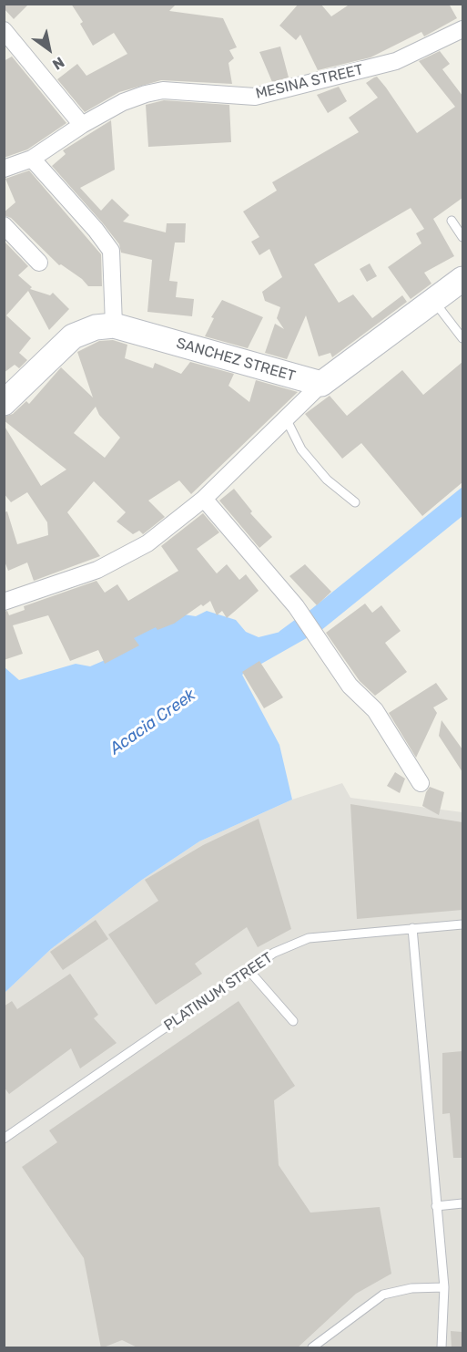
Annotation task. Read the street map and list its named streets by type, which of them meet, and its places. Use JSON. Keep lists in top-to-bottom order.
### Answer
{
  "streets": {
    "street": ["MESINA STREET", "SANCHEZ STREET"],
    "lane": ["PLATINUM STREET"]
  },
  "water": ["Acacia Creek"],
  "north": "bottom right"
}
